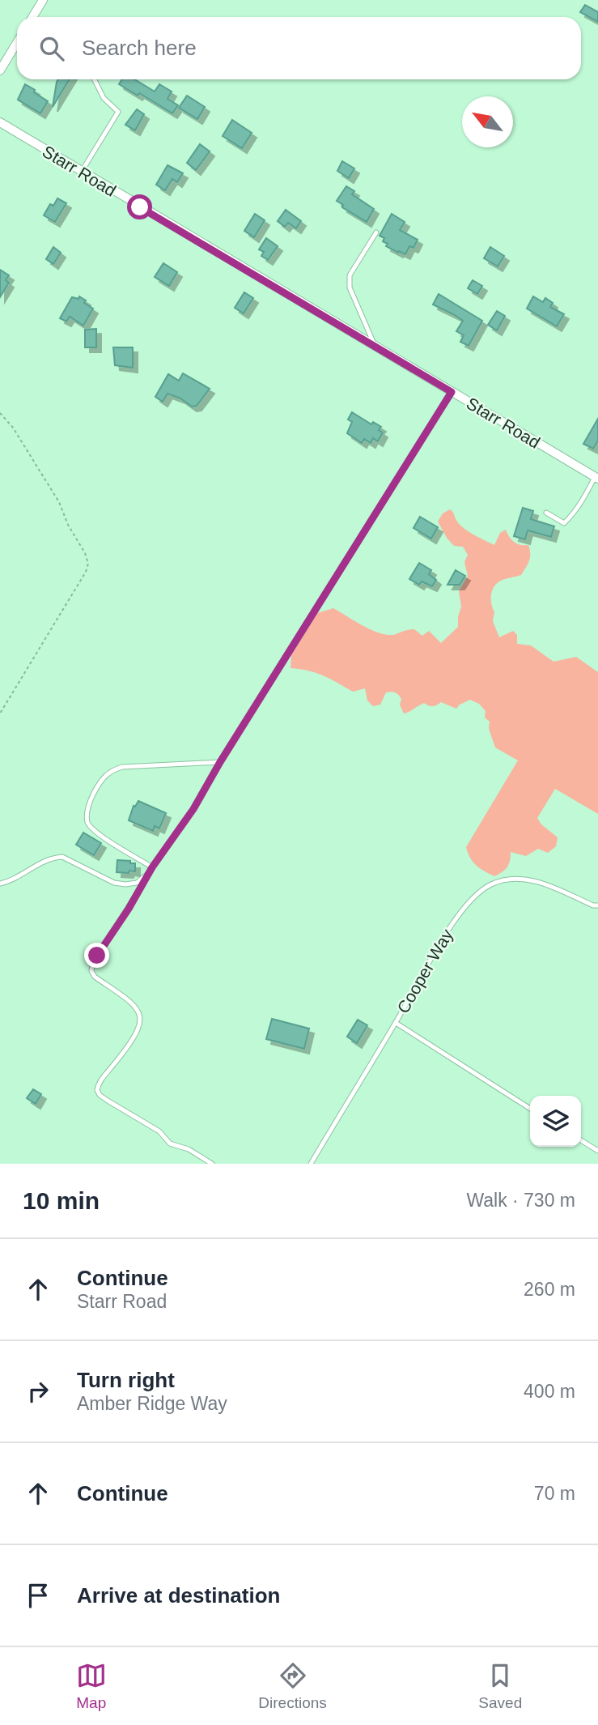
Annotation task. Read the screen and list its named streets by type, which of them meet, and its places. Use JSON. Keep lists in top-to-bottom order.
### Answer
{
  "streets": {
    "street": ["Starr Road"],
    "lane": ["Cooper Way"]
  },
  "north": "top left",
  "page": {
    "search": "Search here",
    "heading": ["10 min", "Walk · 730 m"],
    "list": [
      ["Continue", "Starr Road", "260 m"],
      ["Turn right", "Amber Ridge Way", "400 m"],
      ["Continue", "70 m"],
      "Arrive at destination"
    ],
    "nav": ["Map", "Directions", "Saved"]
  }
}
